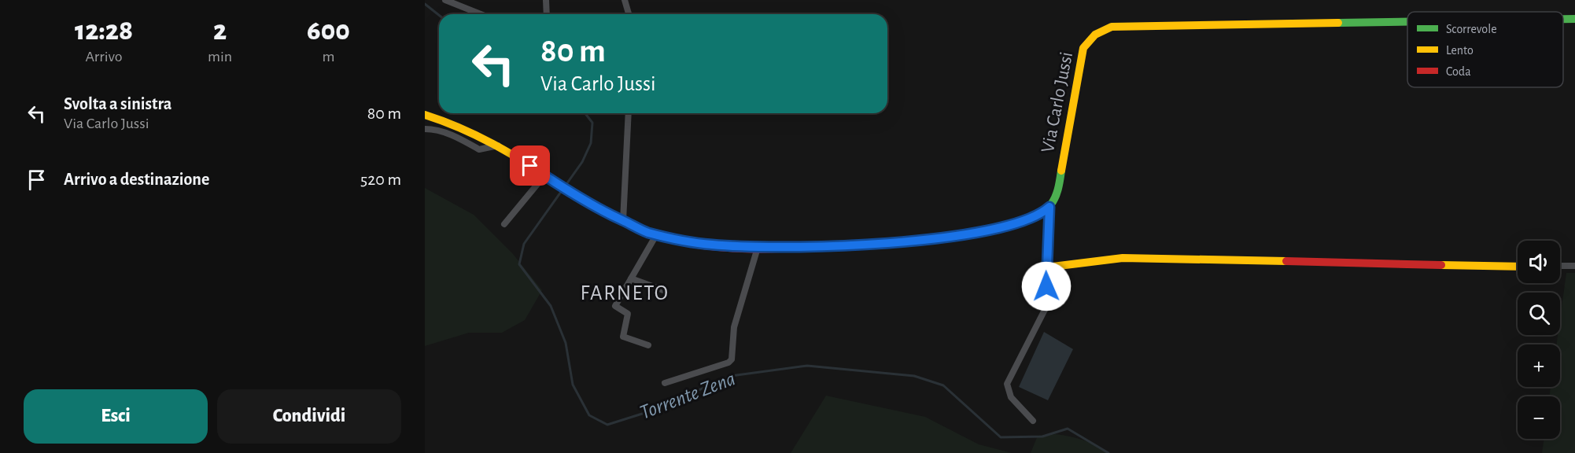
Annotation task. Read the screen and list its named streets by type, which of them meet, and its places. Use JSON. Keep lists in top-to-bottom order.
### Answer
{
  "streets": {
    "street": ["Via Carlo Jussi"]
  },
  "districts": ["FARNETO"],
  "water": ["Torrente Zena"],
  "legend": ["Scorrevole", "Lento", "Coda"],
  "page": {
    "eta": [
      "12:28",
      "Arrivo",
      "2",
      "min",
      "600",
      "m"
    ],
    "turn": ["80 m", "Via Carlo Jussi"],
    "list": [
      {
        "name": "Svolta a sinistra",
        "note": "Via Carlo Jussi",
        "value": "80 m"
      },
      {
        "name": "Arrivo a destinazione",
        "value": "520 m"
      }
    ],
    "map_buttons": ["+", "−"],
    "buttons": ["Esci", "Condividi"]
  }
}
